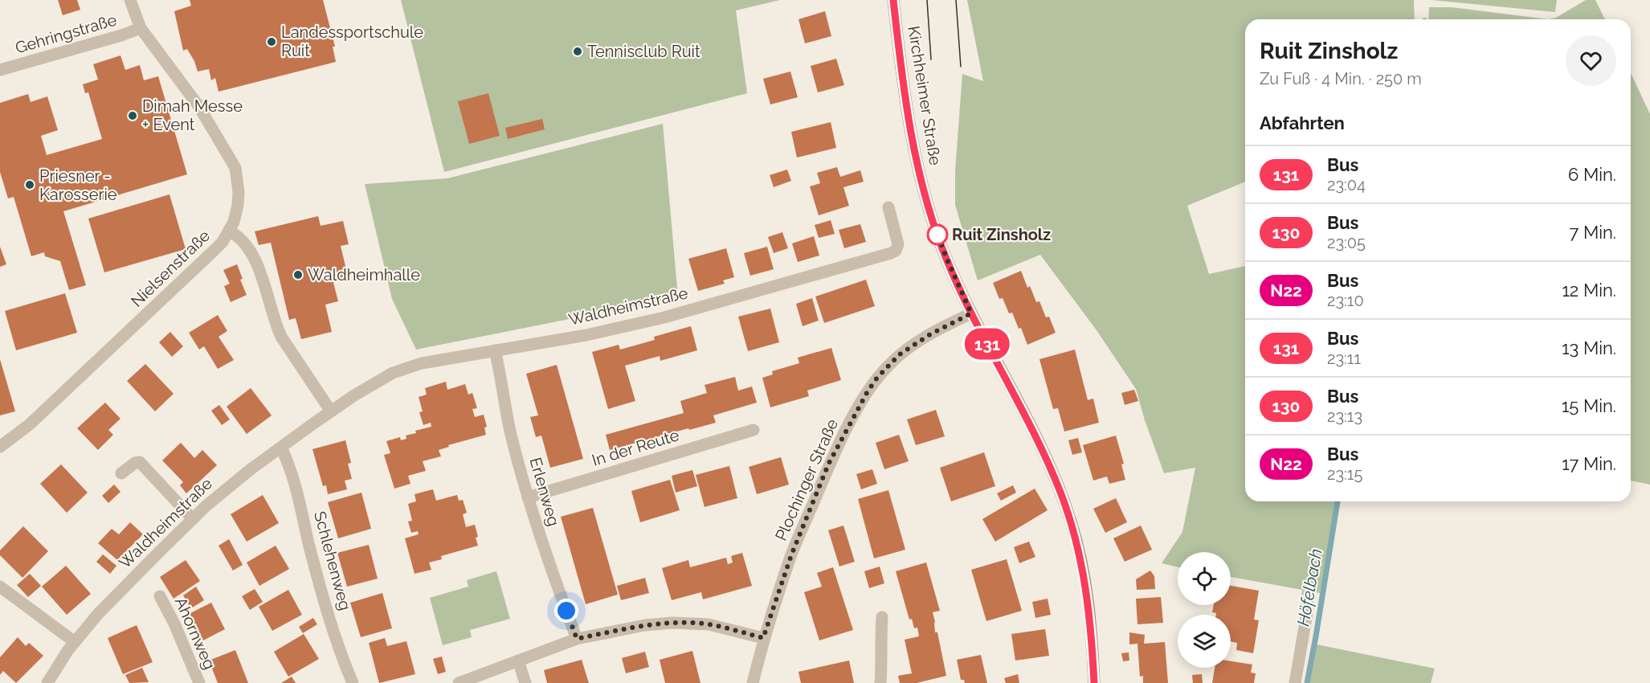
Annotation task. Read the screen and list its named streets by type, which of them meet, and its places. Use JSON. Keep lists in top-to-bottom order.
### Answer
{
  "streets": {
    "main road": ["Kirchheimer Straße"],
    "street": [
      "Gehringstraße",
      "Nielsenstraße",
      "Waldheimstraße",
      "In der Reute",
      "Plochinger Straße",
      "Erlenweg",
      "Schlehenweg",
      "Ahornweg"
    ]
  },
  "crossings": [
    ["Gehringstraße", "Nielsenstraße"],
    ["Kirchheimer Straße", "Plochinger Straße"],
    ["Waldheimstraße", "Erlenweg"],
    ["Waldheimstraße", "Schlehenweg"],
    ["In der Reute", "Erlenweg"]
  ],
  "water": ["Höfelbach"],
  "places": [
    "Landessportschule Ruit",
    "Tennisclub Ruit",
    "Dimah Messe + Event",
    "Priesner - Karosserie",
    "Ruit Zinsholz",
    "Waldheimhalle"
  ],
  "lines": ["bus line 131"],
  "page": {
    "on_map": "131",
    "heading": [
      ["Ruit Zinsholz", "Zu Fuß · 4 Min. · 250 m"],
      "Abfahrten"
    ],
    "list": [
      {
        "mark": "131",
        "name": "Bus",
        "note": "23:04",
        "value": "6 Min."
      },
      {
        "mark": "130",
        "name": "Bus",
        "note": "23:05",
        "value": "7 Min."
      },
      {
        "mark": "N22",
        "name": "Bus",
        "note": "23:10",
        "value": "12 Min."
      },
      {
        "mark": "131",
        "name": "Bus",
        "note": "23:11",
        "value": "13 Min."
      },
      {
        "mark": "130",
        "name": "Bus",
        "note": "23:13",
        "value": "15 Min."
      },
      {
        "mark": "N22",
        "name": "Bus",
        "note": "23:15",
        "value": "17 Min."
      }
    ]
  }
}
